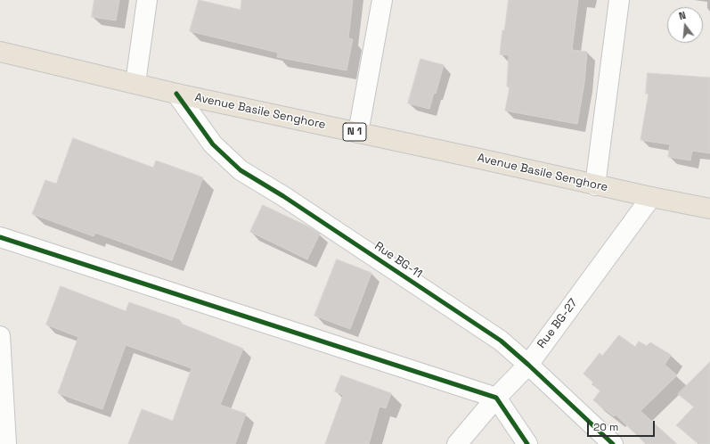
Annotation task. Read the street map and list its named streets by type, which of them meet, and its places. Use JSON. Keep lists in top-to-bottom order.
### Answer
{
  "streets": {
    "highway": ["Avenue Basile Senghore", "N 1"],
    "street": ["Rue BG-11", "Rue BG-27"]
  },
  "crossings": [
    ["Avenue Basile Senghore", "Rue BG-11"],
    ["Avenue Basile Senghore", "Rue BG-27"],
    ["Rue BG-11", "Rue BG-27"]
  ],
  "scale_bar": "20 m",
  "north": "top"
}
